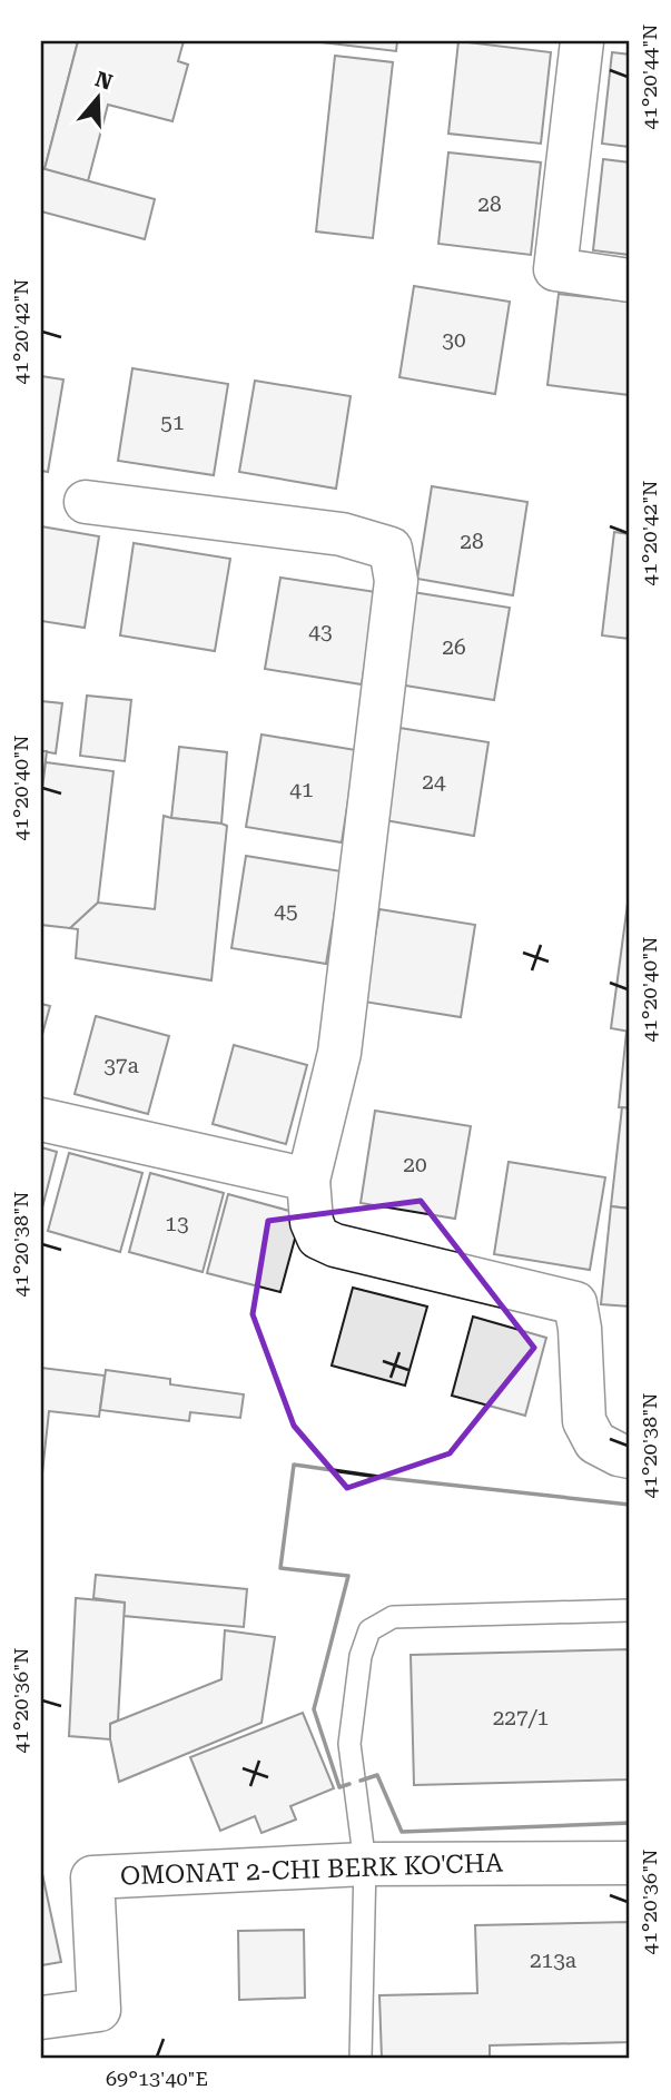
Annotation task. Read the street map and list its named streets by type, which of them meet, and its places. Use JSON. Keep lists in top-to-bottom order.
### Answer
{
  "streets": {
    "street": ["OMONAT 2-CHI BERK KO'CHA"]
  },
  "house_numbers": [
    "28",
    "30",
    "51",
    "28",
    "43",
    "26",
    "24",
    "41",
    "45",
    "37a",
    "20",
    "13",
    "227/1",
    "213a"
  ],
  "north": "top",
  "coordinates": [
    "41°20'44\"N",
    "41°20'42\"N",
    "41°20'40\"N",
    "41°20'38\"N",
    "41°20'36\"N",
    "69°13'40\"E"
  ]
}
